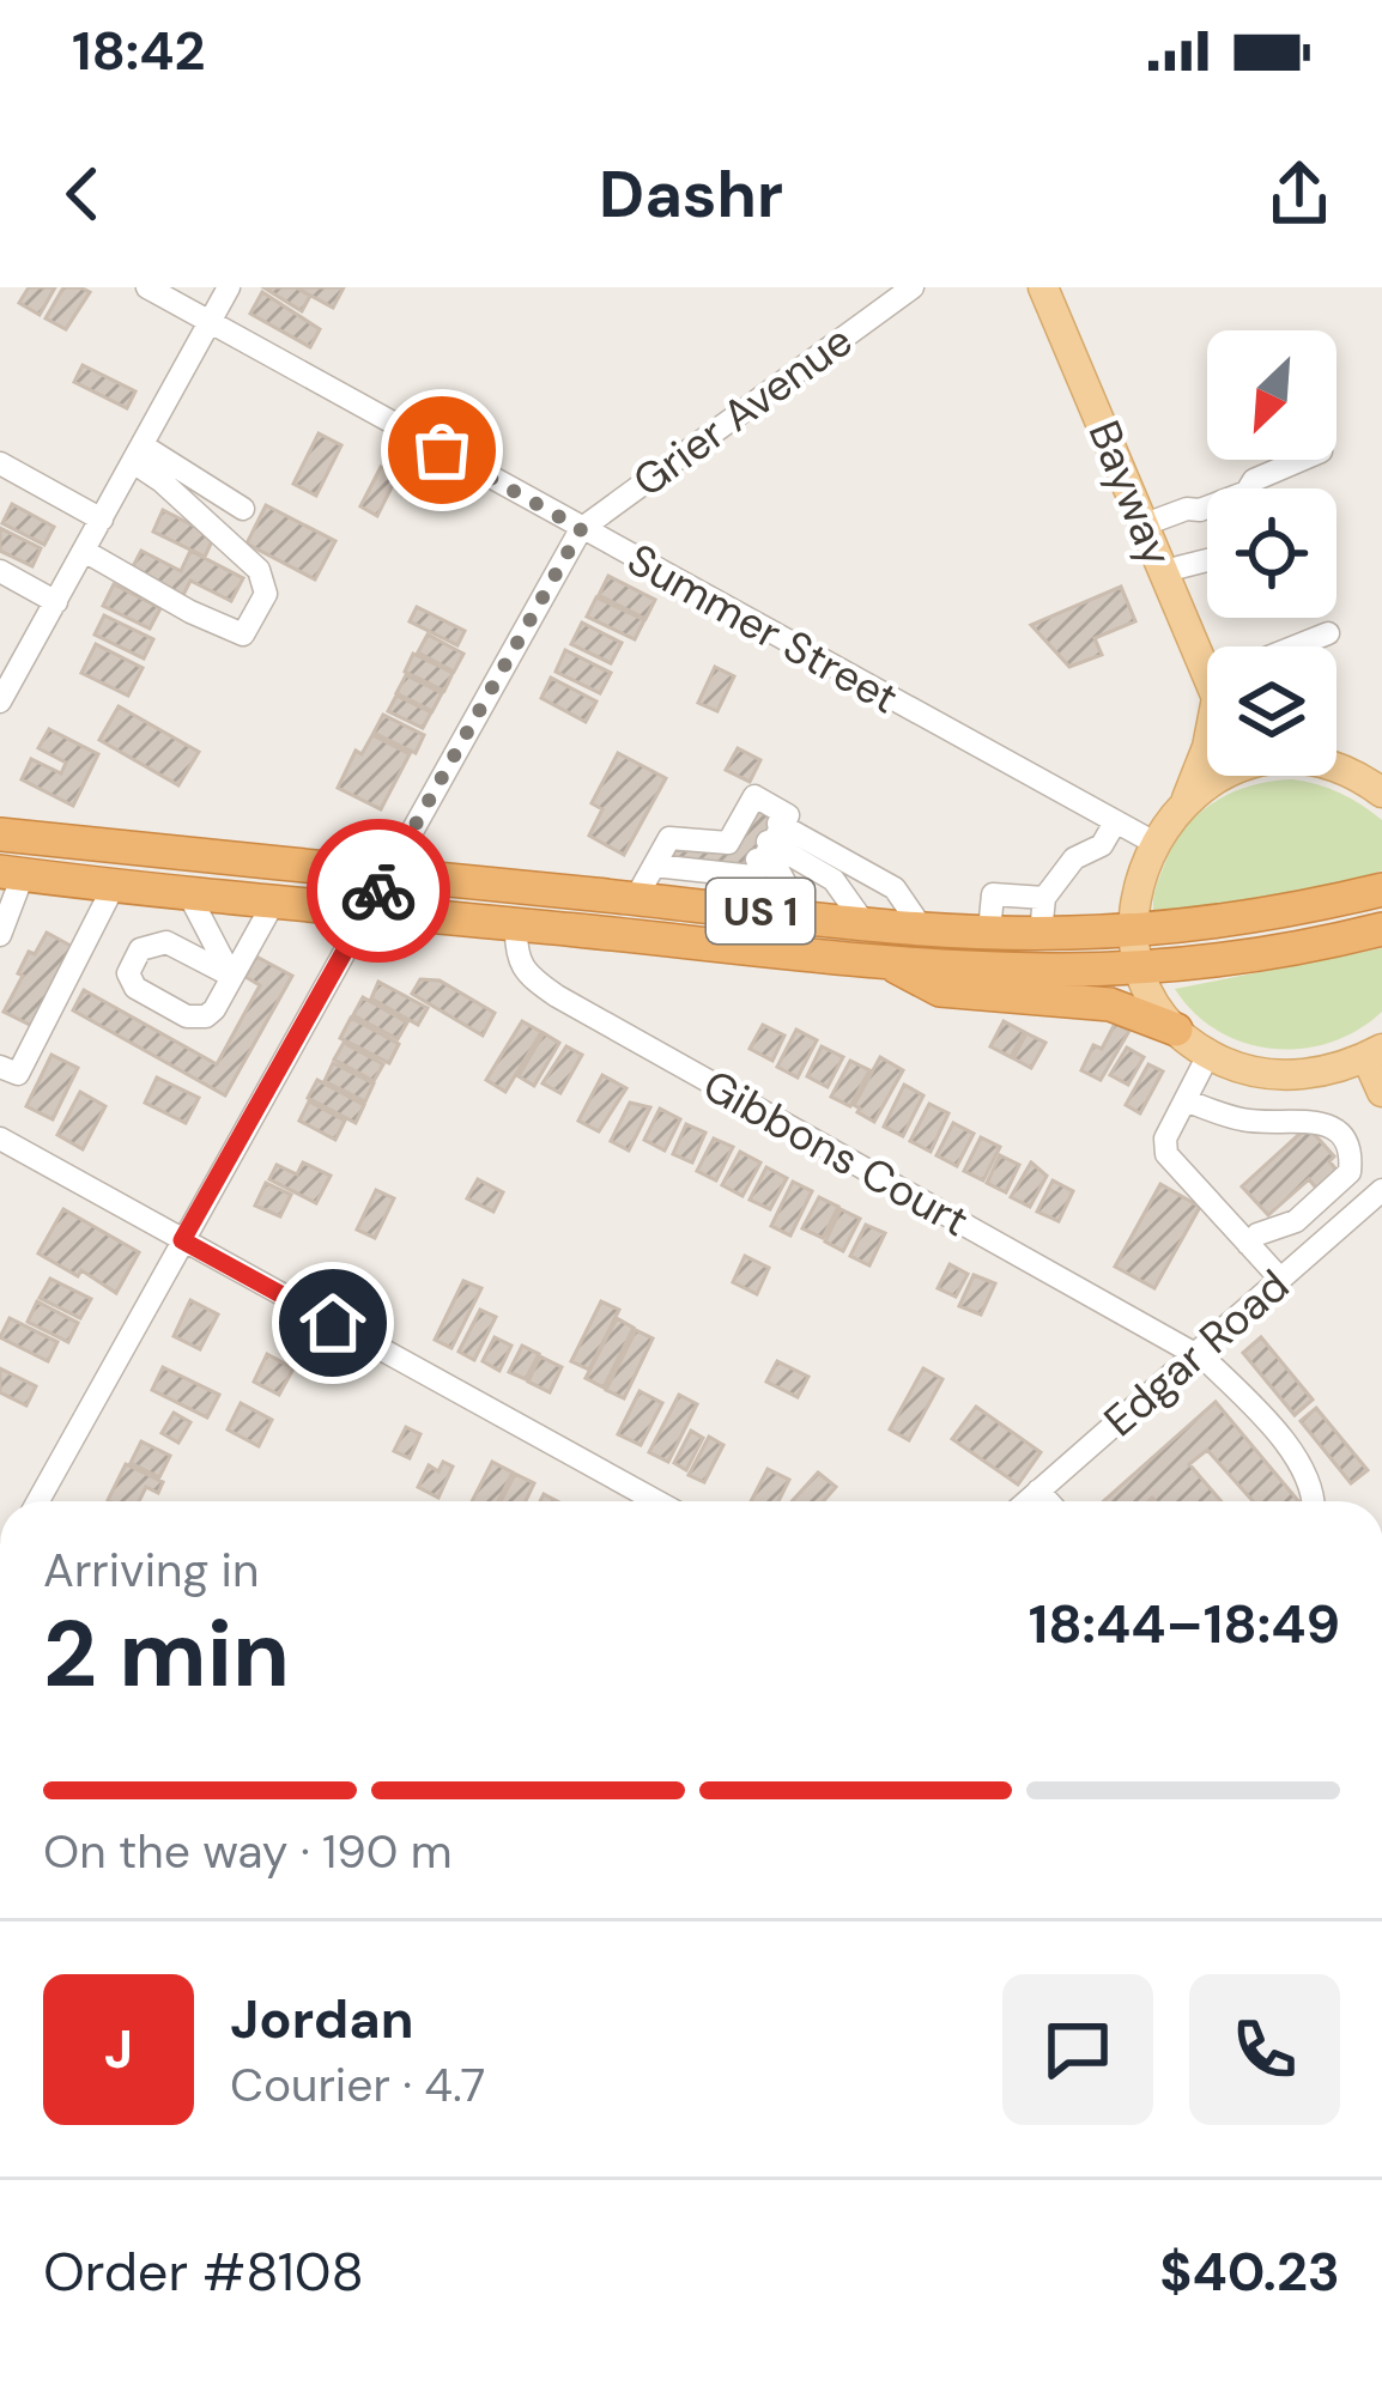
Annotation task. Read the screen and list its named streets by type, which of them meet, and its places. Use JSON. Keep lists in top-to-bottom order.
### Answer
{
  "streets": {
    "highway": ["US 1"],
    "main road": ["Bayway"],
    "street": [
      "Grier Avenue",
      "Summer Street",
      "Gibbons Court",
      "Edgar Road"
    ]
  },
  "crossings": [
    ["Grier Avenue", "Summer Street"],
    ["Grier Avenue", "US 1"],
    ["US 1", "Gibbons Court"],
    ["Gibbons Court", "Edgar Road"]
  ],
  "north": "bottom left",
  "page": {
    "status": "18:42",
    "header": "Dashr",
    "heading": ["2 min", "Arriving in", "18:44–18:49"],
    "panel": [
      "Jordan",
      "Courier · 4.7",
      "Order #8108",
      "$40.23"
    ],
    "bar": "On the way · 190 m",
    "round": "J"
  }
}
